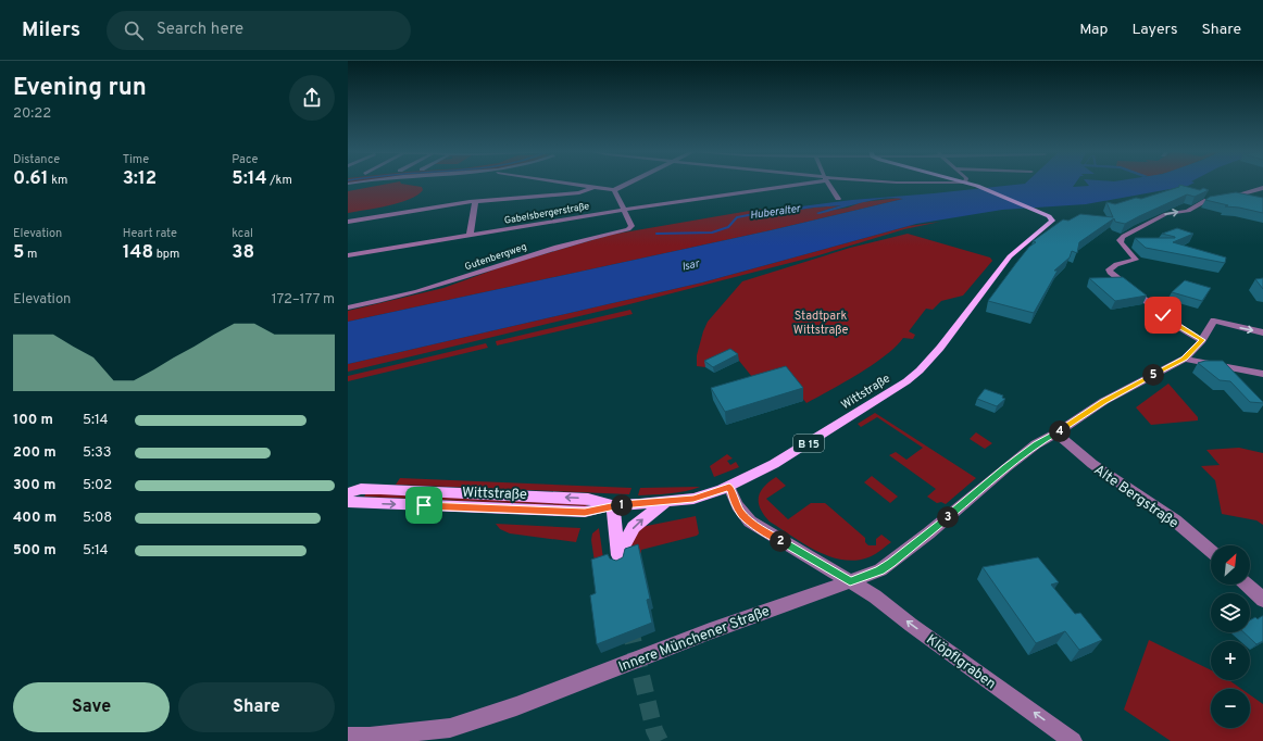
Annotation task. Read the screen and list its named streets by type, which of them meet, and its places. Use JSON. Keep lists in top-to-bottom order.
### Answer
{
  "streets": {
    "main road": ["Wittstraße", "B 15"],
    "street": [
      "Gabelsbergerstraße",
      "Gutenbergweg",
      "Alte Bergstraße",
      "Innere Münchener Straße",
      "Klöpflgraben"
    ]
  },
  "crossings": [
    ["Gabelsbergerstraße", "Gutenbergweg"],
    ["Wittstraße", "Klöpflgraben"],
    ["Alte Bergstraße", "Innere Münchener Straße"],
    ["Innere Münchener Straße", "Klöpflgraben"]
  ],
  "one_way": ["Klöpflgraben"],
  "water": ["Huberalter", "Isar"],
  "parks": ["Stadtpark Wittstraße"],
  "north": "top right",
  "page": {
    "header": "Milers",
    "search": "Search here",
    "nav": ["Map", "Layers", "Share"],
    "heading": ["Evening run", "20:22"],
    "stats": [
      ["Distance", "0.61 km"],
      ["Time", "3:12"],
      ["Pace", "5:14 /km"],
      ["Elevation", "5 m"],
      ["Heart rate", "148 bpm"],
      ["kcal", "38"]
    ],
    "chart": ["Elevation", "172–177 m"],
    "pins": [
      "5",
      "4",
      "1",
      "3",
      "2"
    ],
    "list": [
      {
        "name": "100 m",
        "note": "5:14"
      },
      {
        "name": "200 m",
        "note": "5:33"
      },
      {
        "name": "300 m",
        "note": "5:02"
      },
      {
        "name": "400 m",
        "note": "5:08"
      },
      {
        "name": "500 m",
        "note": "5:14"
      }
    ],
    "map_buttons": ["+", "−"],
    "buttons": ["Save", "Share"]
  }
}
